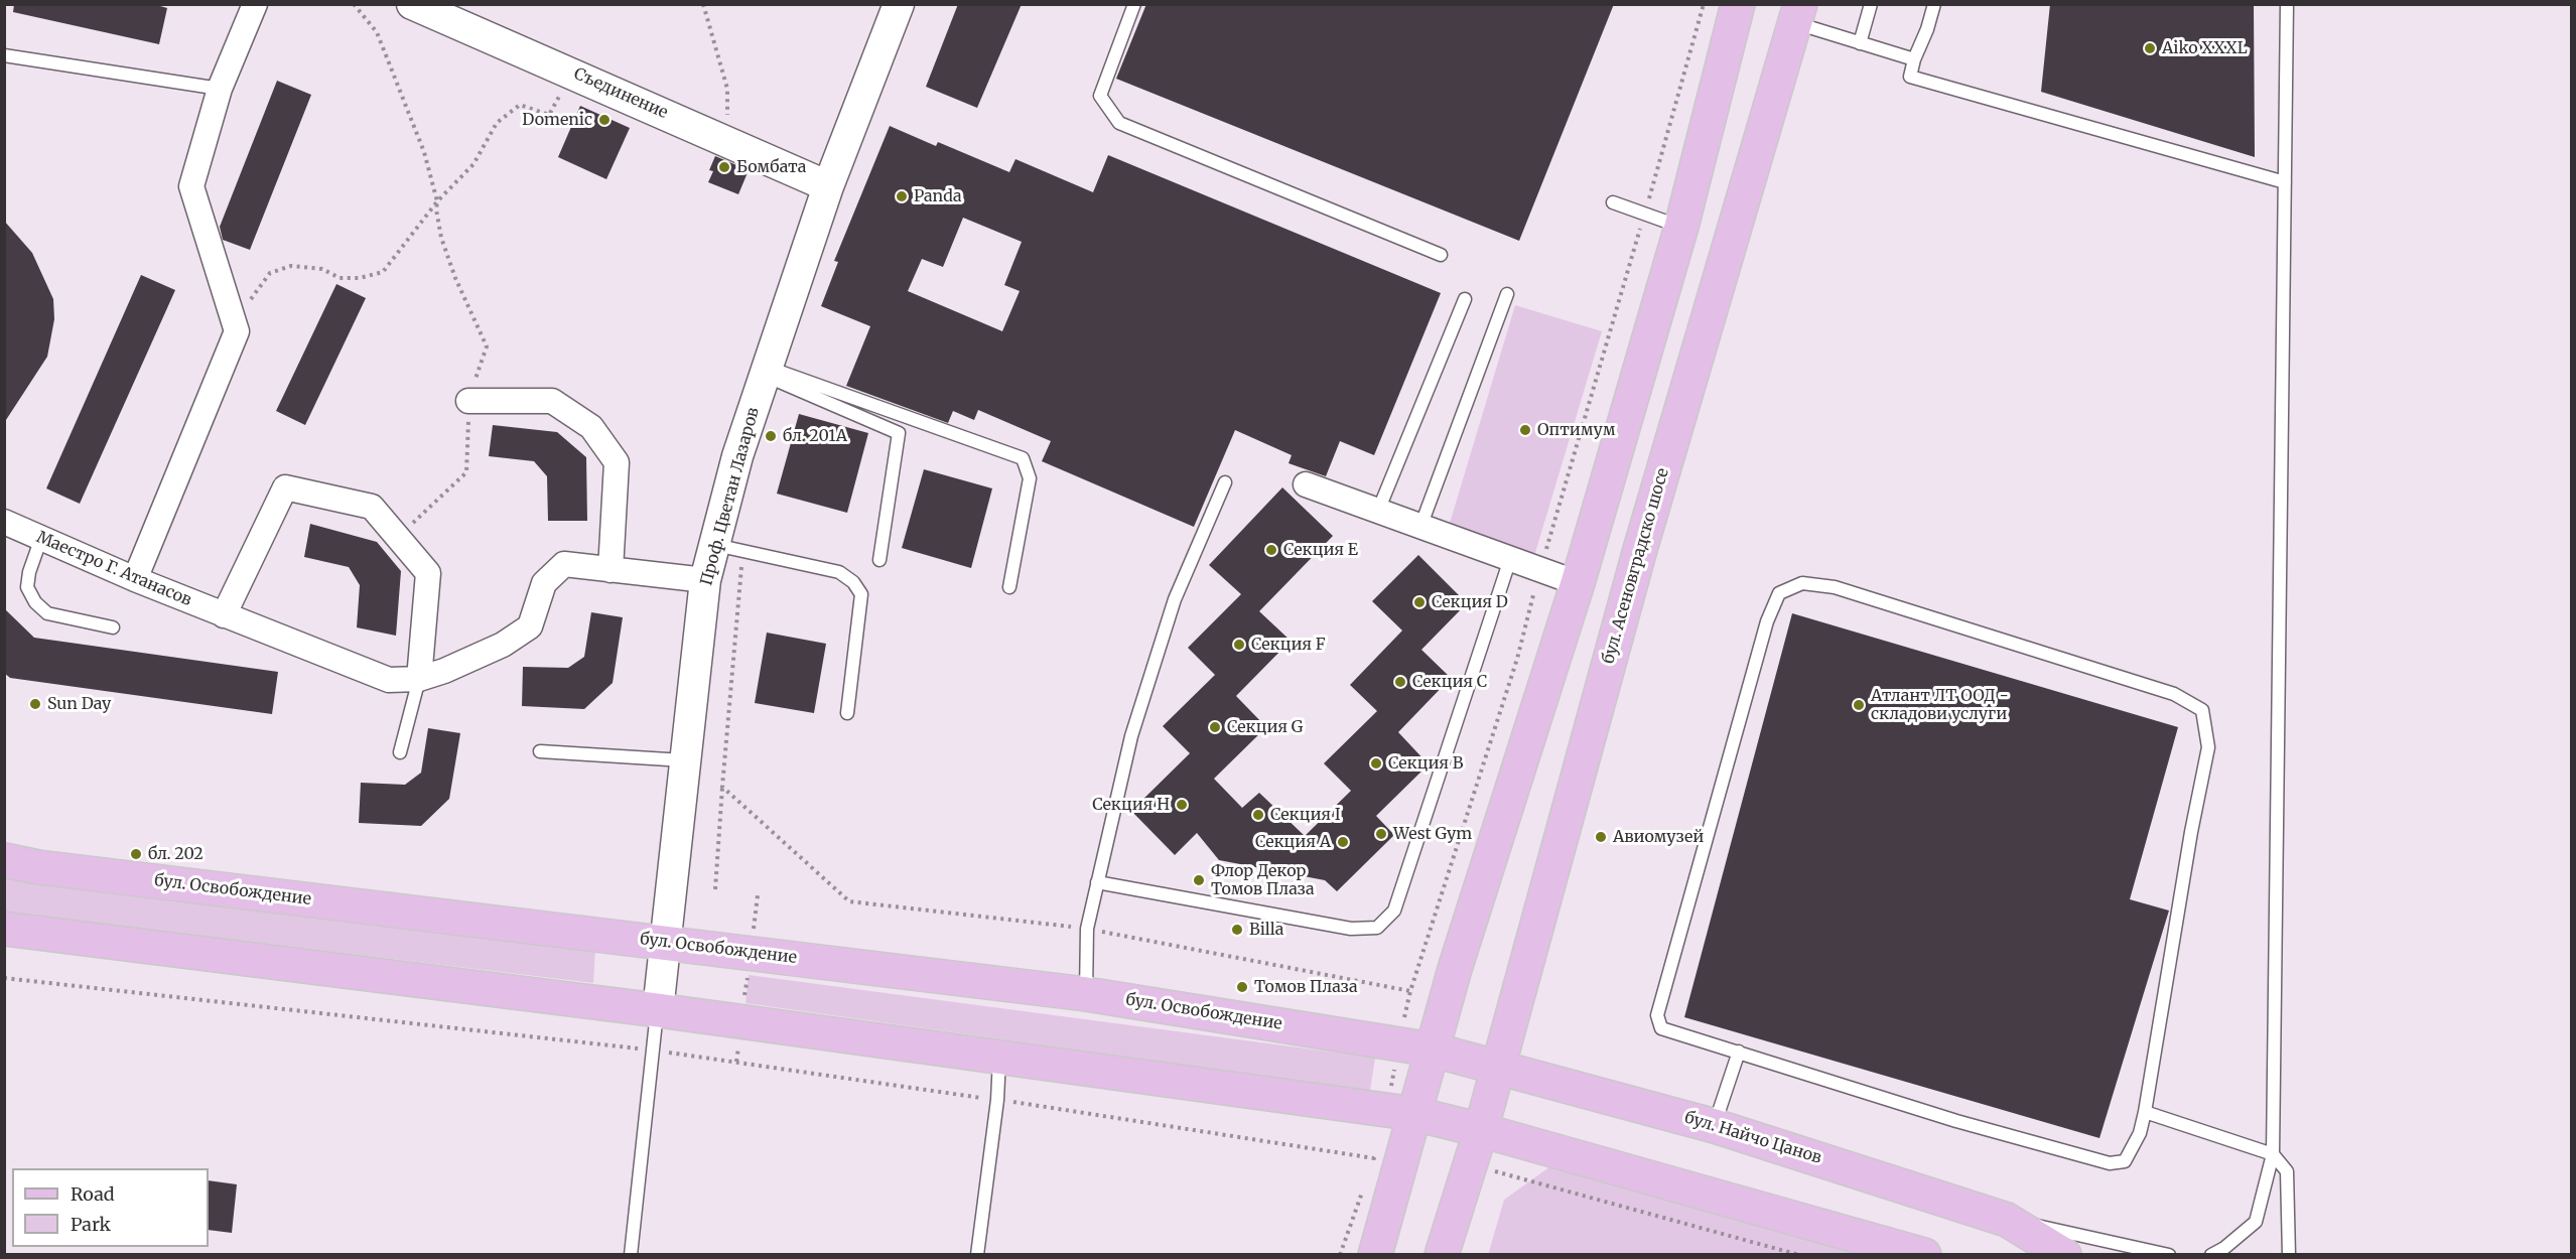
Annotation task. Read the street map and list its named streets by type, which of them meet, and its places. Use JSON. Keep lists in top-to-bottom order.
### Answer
{
  "streets": {
    "main road": ["бул. Асеновградско шосе", "бул. Освобождение", "бул. Найчо Цанов"],
    "street": ["Съединение", "Проф. Цветан Лазаров", "Маестро Г. Атанасов"]
  },
  "crossings": [
    ["Съединение", "Проф. Цветан Лазаров"],
    ["Проф. Цветан Лазаров", "бул. Освобождение"],
    ["бул. Асеновградско шосе", "бул. Найчо Цанов"],
    ["бул. Освобождение", "бул. Найчо Цанов"]
  ],
  "places": [
    "Aiko XXXL",
    "Domenic",
    "Бомбата",
    "Panda",
    "Оптимум",
    "бл. 201А",
    "Секция E",
    "Секция D",
    "Секция F",
    "Секция C",
    "Sun Day",
    "Атлант ЛТ ООД - складови услуги",
    "Секция G",
    "Секция B",
    "Секция H",
    "Секция I",
    "West Gym",
    "Авиомузей",
    "Секция A",
    "бл. 202",
    "Флор Декор Томов Плаза",
    "Billa",
    "Томов Плаза"
  ],
  "legend": ["Road", "Park"]
}
